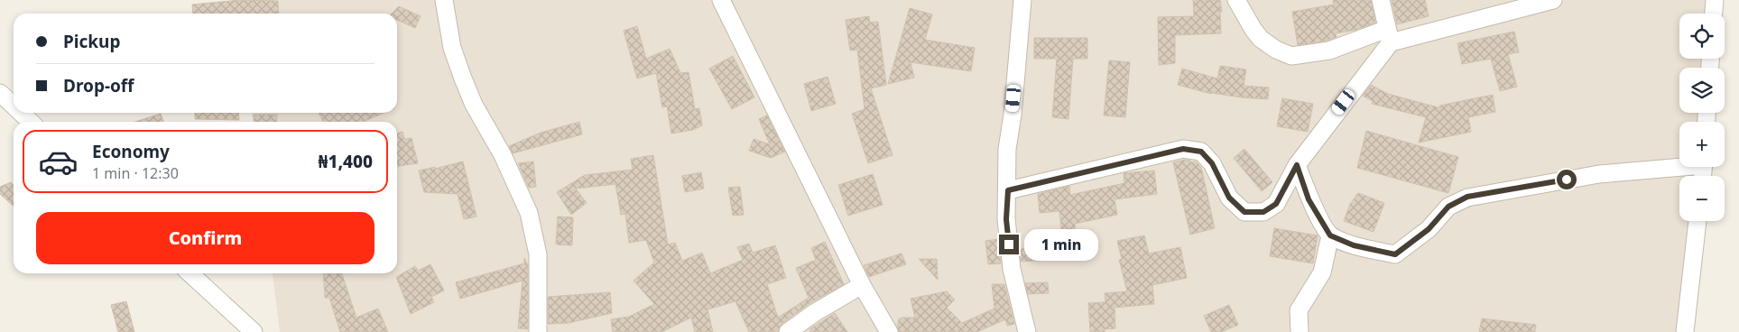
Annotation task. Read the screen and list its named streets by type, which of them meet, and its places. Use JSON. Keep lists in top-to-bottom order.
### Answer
{
  "page": {
    "map_buttons": ["+", "−"],
    "banner": ["Pickup", "Drop-off"],
    "list": [
      {
        "name": "Economy",
        "note": "1 min · 12:30",
        "value": "₦1,400"
      }
    ],
    "buttons": "Confirm",
    "bubble": "1 min"
  }
}
